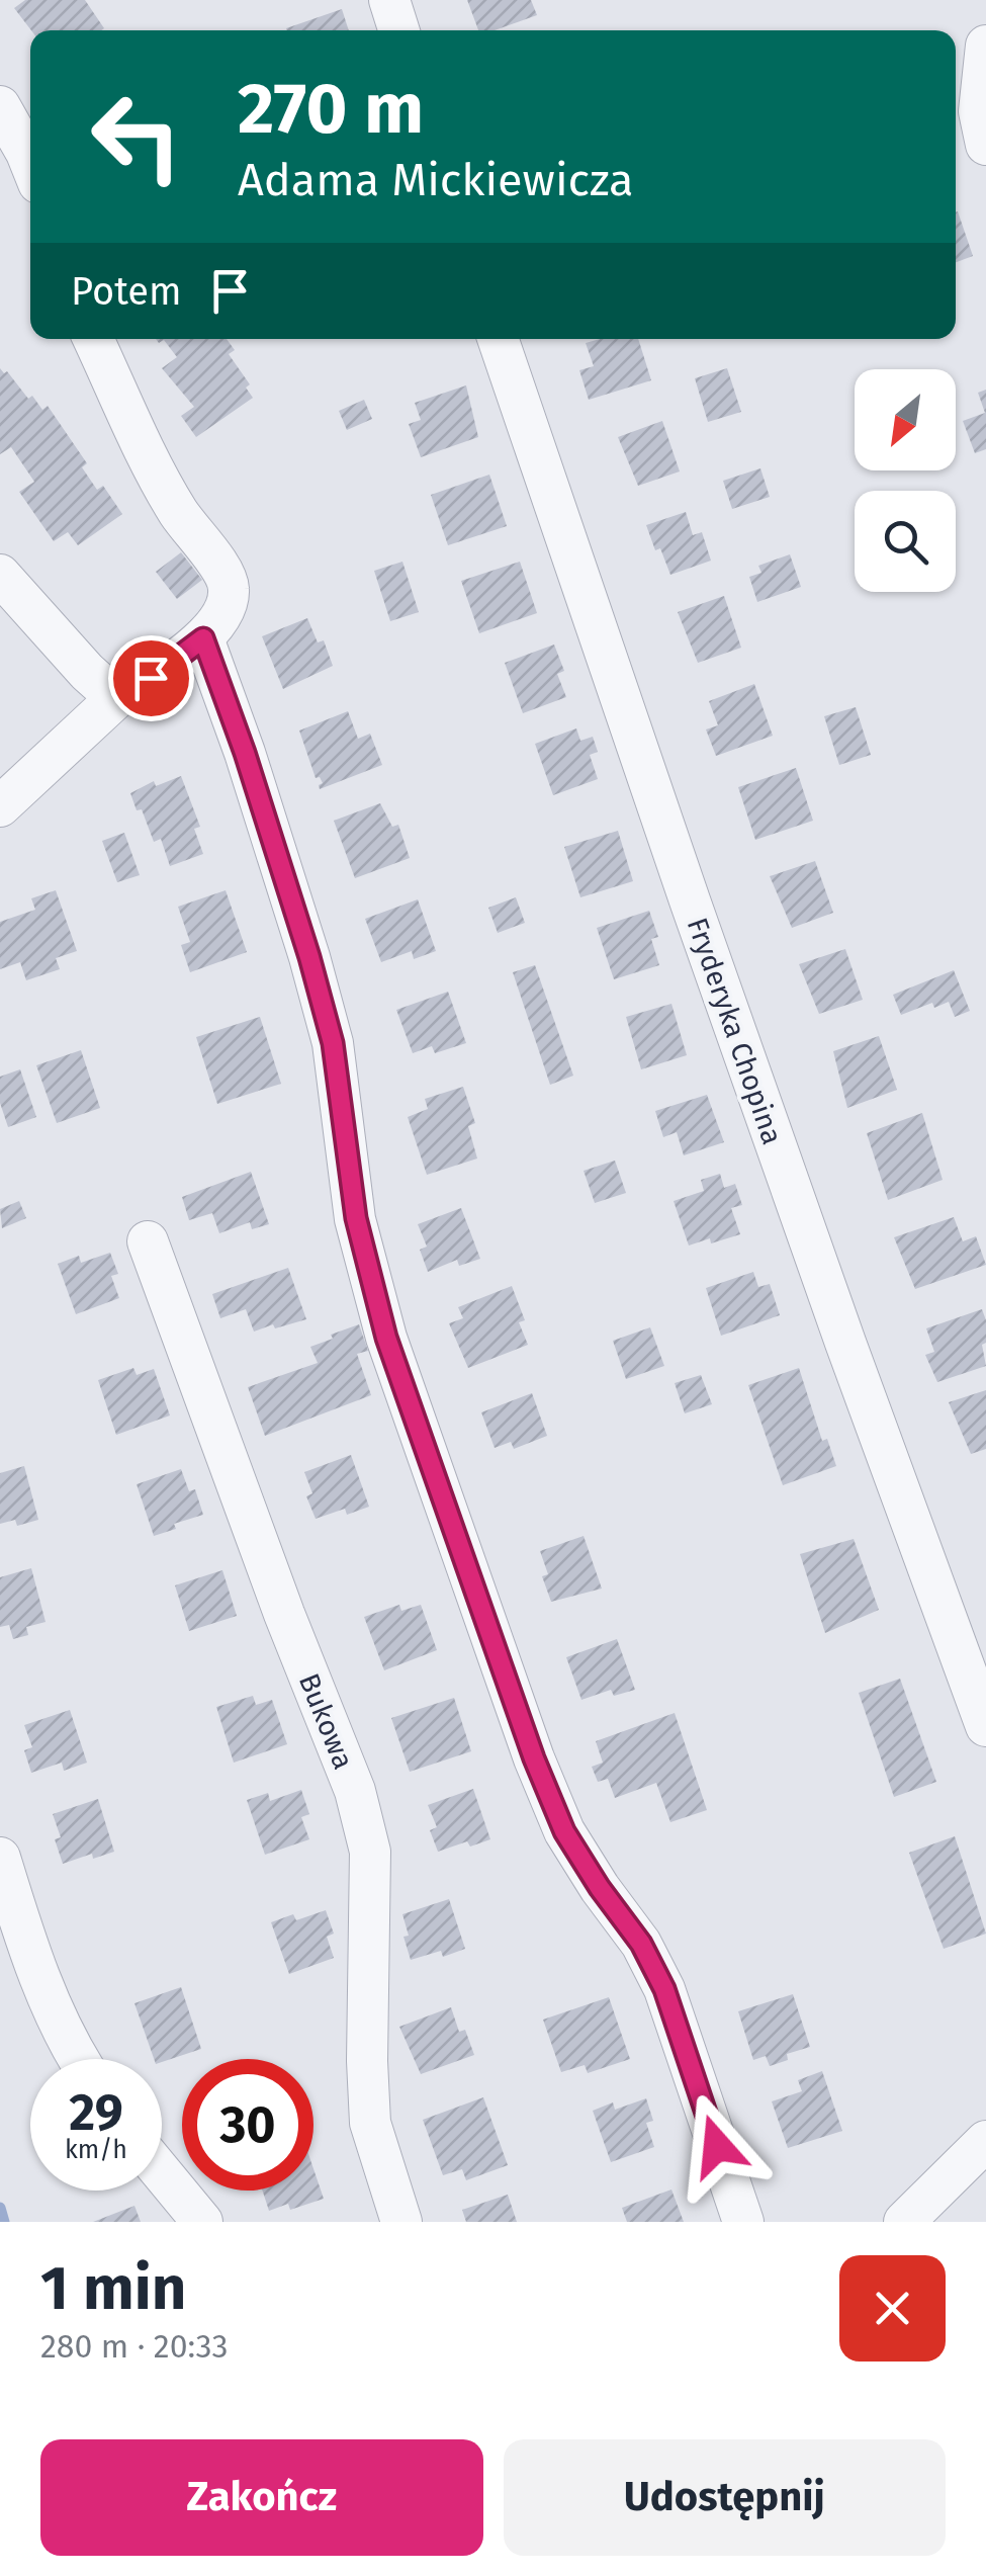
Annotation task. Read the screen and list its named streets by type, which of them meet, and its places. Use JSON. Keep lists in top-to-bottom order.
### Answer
{
  "streets": {
    "street": ["Fryderyka Chopina", "Bukowa"]
  },
  "north": "bottom left",
  "page": {
    "turn": ["270 m", "Adama Mickiewicza"],
    "then": "Potem",
    "speed": "29 km/h",
    "limit": "30",
    "heading": ["1 min", "280 m · 20:33"],
    "buttons": ["Zakończ", "Udostępnij"]
  }
}
